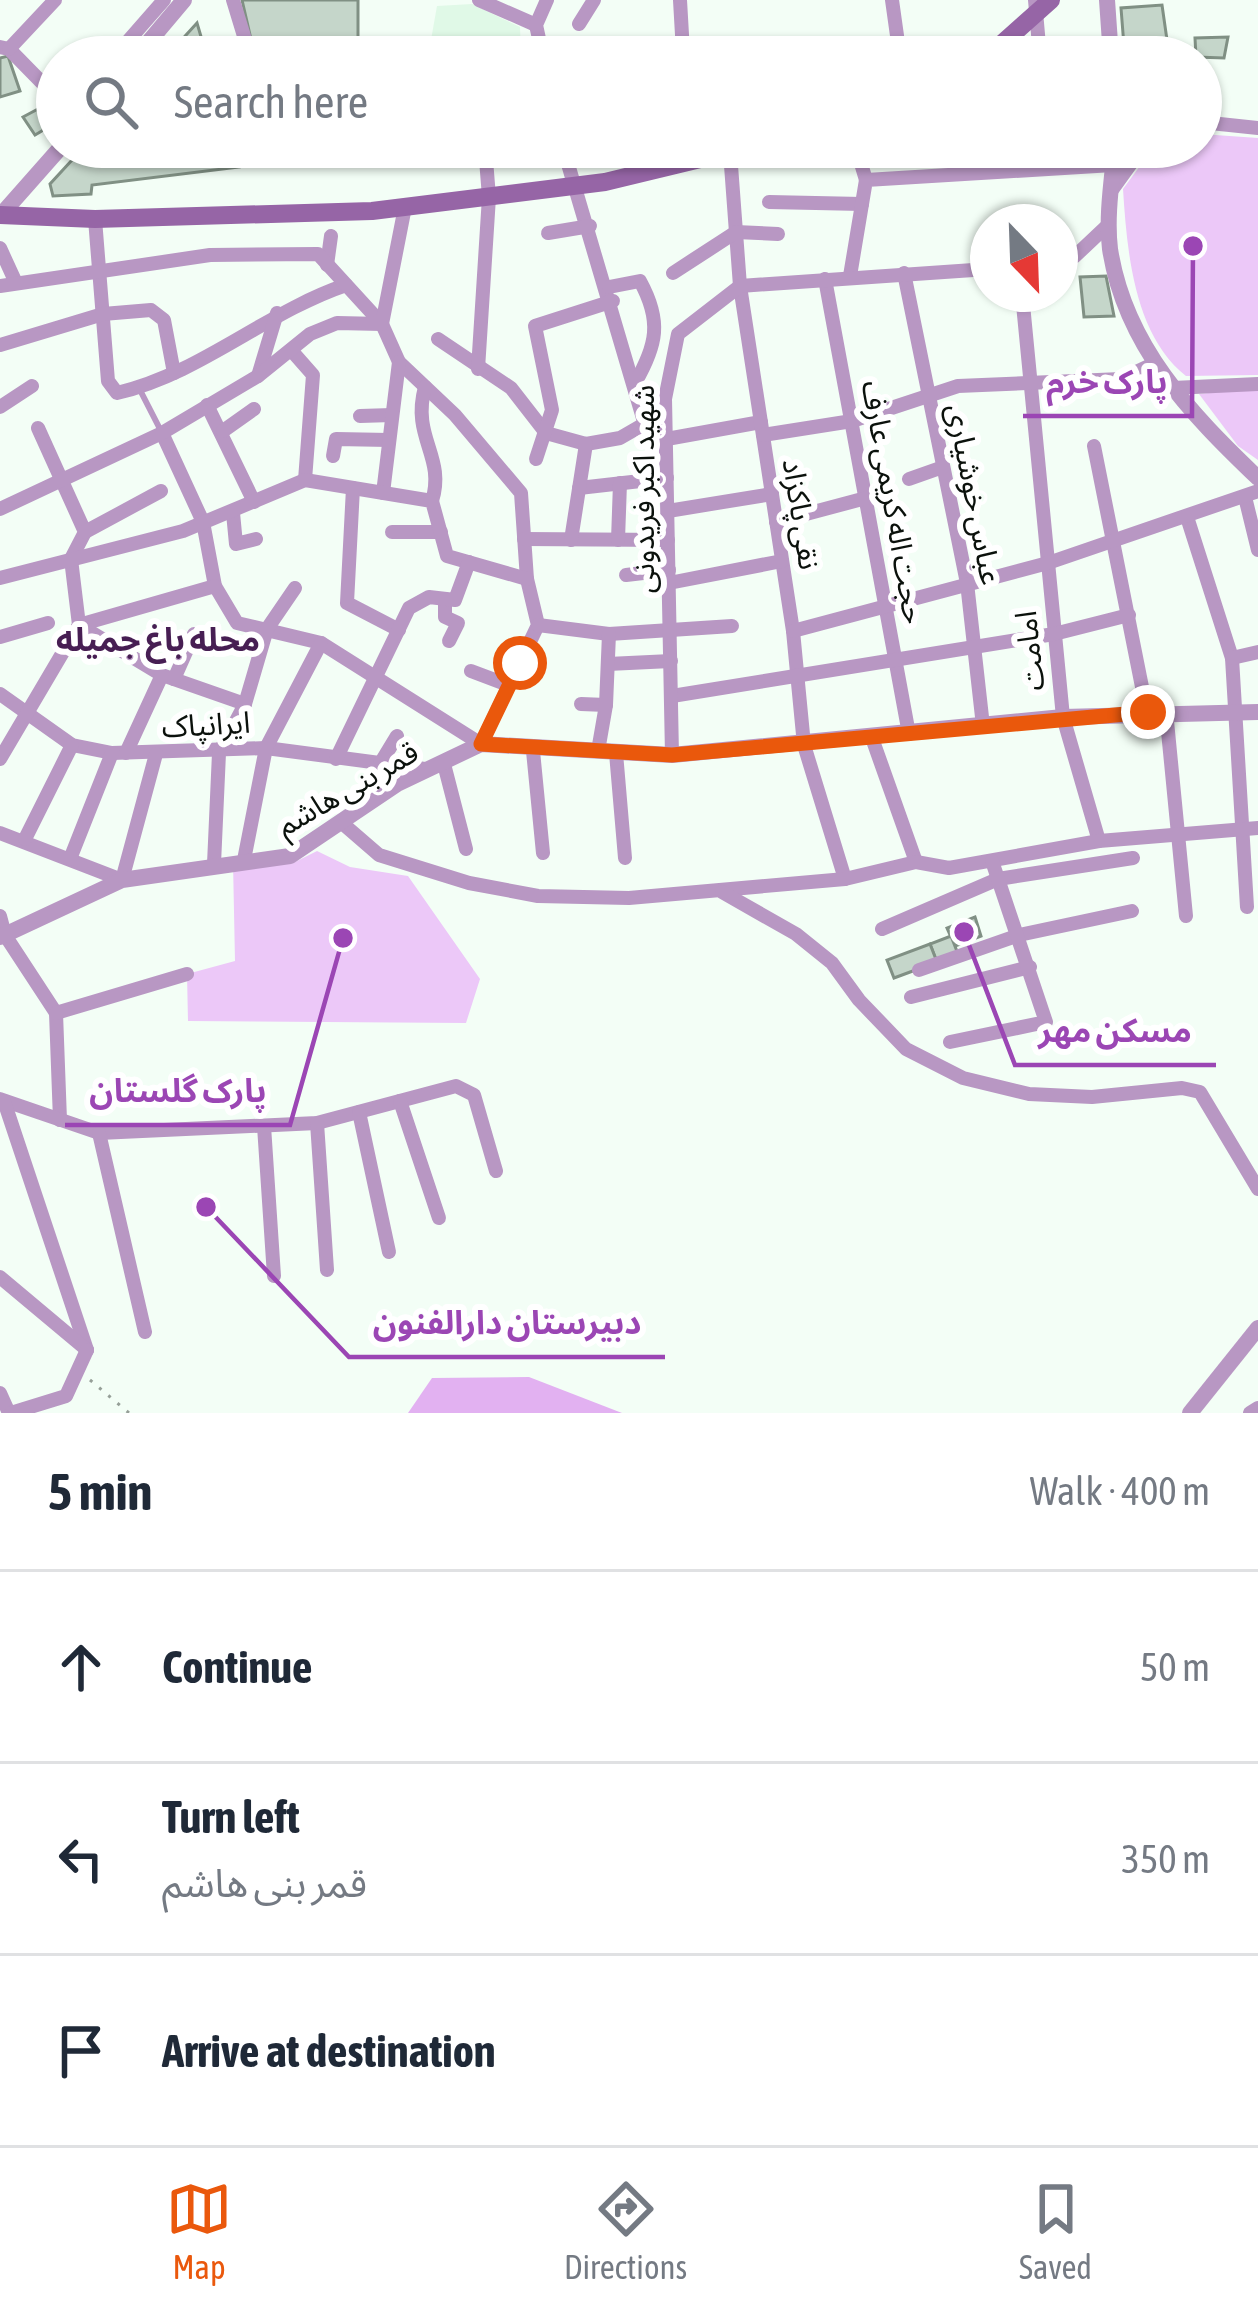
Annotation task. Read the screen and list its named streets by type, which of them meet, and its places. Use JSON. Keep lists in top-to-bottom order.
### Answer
{
  "streets": {
    "street": [
      "شهید اکبر فریدونی",
      "عباس خوشیاری",
      "حجت اله کریمی عارف",
      "نقی پاکزاد",
      "امامت",
      "ایرانپاک",
      "قمر بنی هاشم"
    ]
  },
  "crossings": [
    ["شهید اکبر فریدونی", "نقی پاکزاد"],
    ["ایرانپاک", "قمر بنی هاشم"]
  ],
  "districts": ["محله باغ‌ جمیله"],
  "places": [
    "پارک خرم",
    "مسکن مهر",
    "پارک گلستان",
    "دبیرستان دارالفنون"
  ],
  "north": "bottom right",
  "page": {
    "search": "Search here",
    "heading": ["5 min", "Walk · 400 m"],
    "list": [
      ["Continue", "50 m"],
      ["Turn left", "قمر بنی هاشم", "350 m"],
      "Arrive at destination"
    ],
    "nav": ["Map", "Directions", "Saved"]
  }
}
